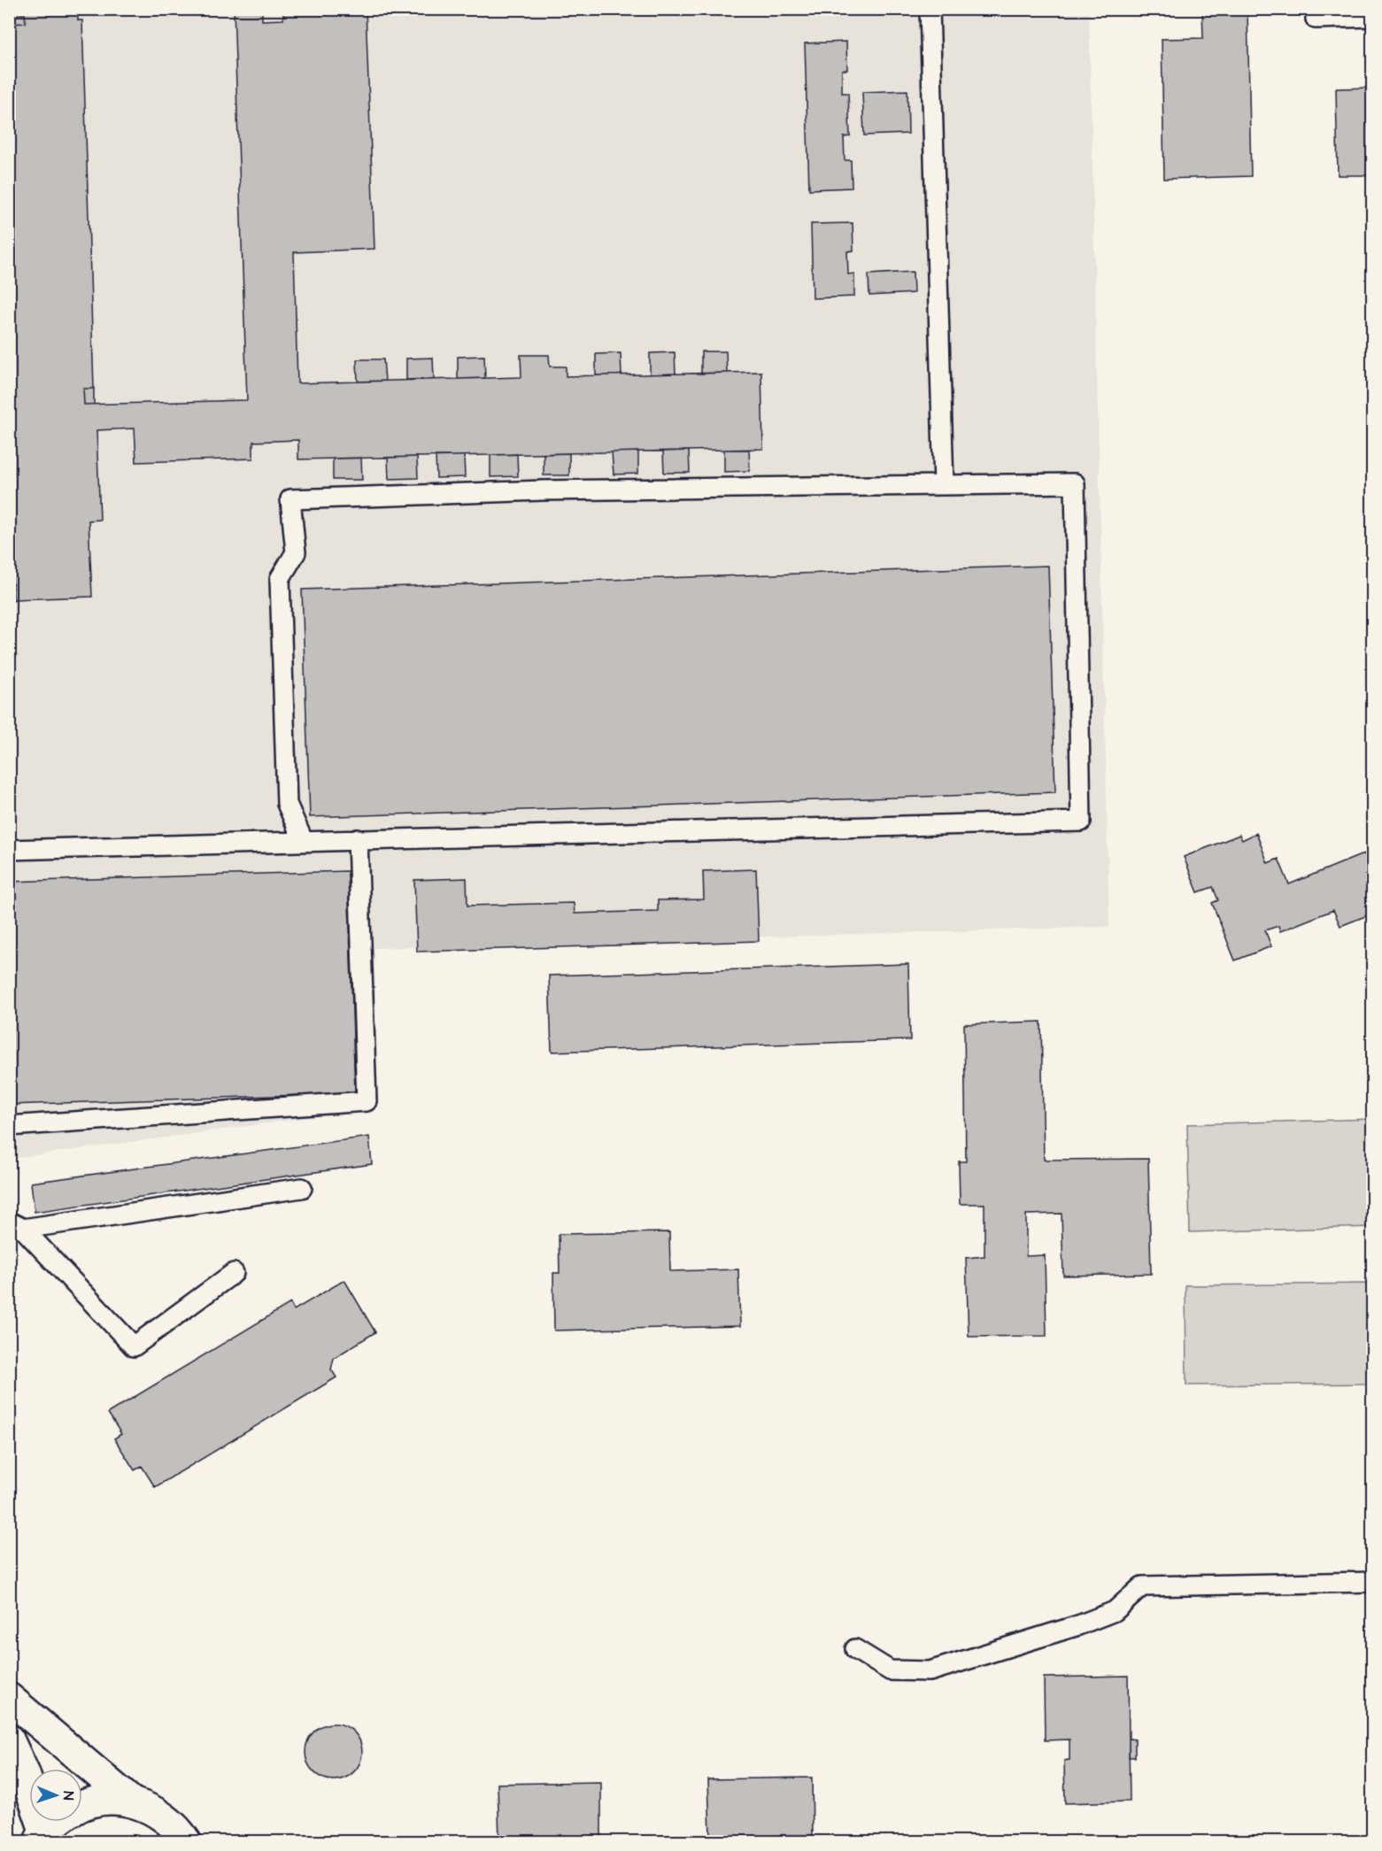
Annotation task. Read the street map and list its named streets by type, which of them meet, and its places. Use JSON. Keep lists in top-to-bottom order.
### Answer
{
  "north": "right"
}
